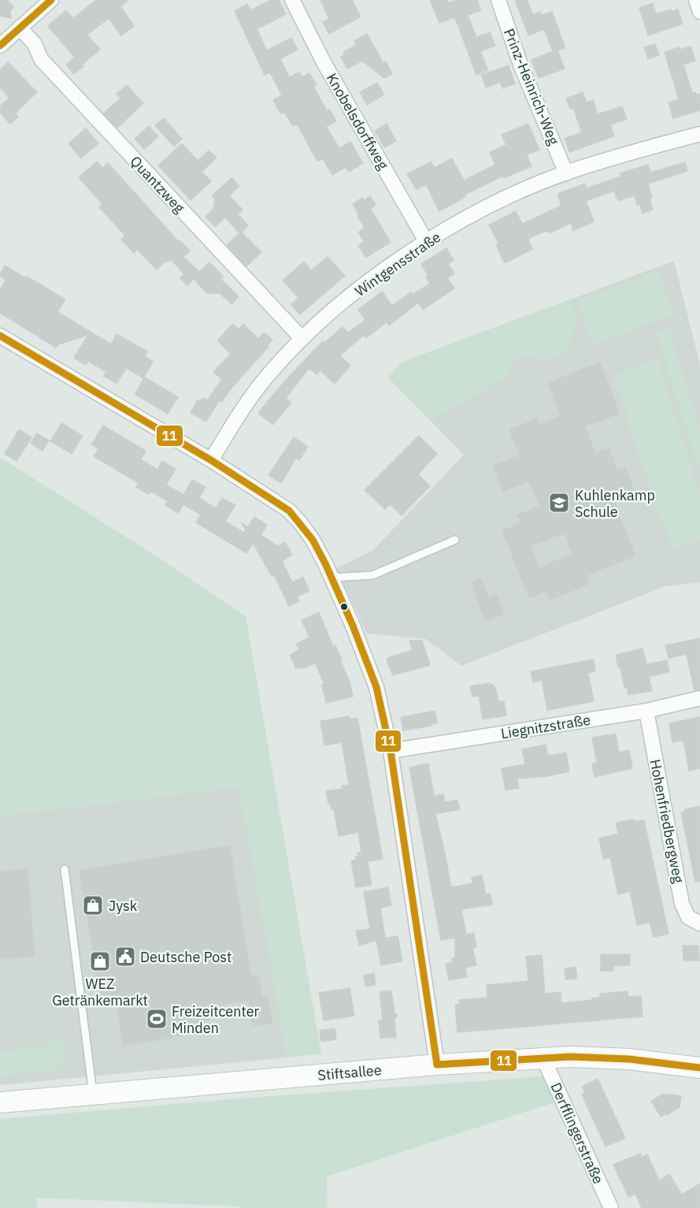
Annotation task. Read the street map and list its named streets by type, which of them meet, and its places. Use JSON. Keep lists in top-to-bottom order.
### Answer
{
  "streets": {
    "main road": ["Stiftsallee"],
    "street": [
      "Prinz-Heinrich-Weg",
      "Knobelsdorffweg",
      "Quantzweg",
      "Wintgensstraße",
      "Liegnitzstraße",
      "Hohenfriedbergweg",
      "Derfflingerstraße"
    ]
  },
  "crossings": [
    ["Prinz-Heinrich-Weg", "Wintgensstraße"],
    ["Knobelsdorffweg", "Wintgensstraße"],
    ["Quantzweg", "Wintgensstraße"],
    ["Liegnitzstraße", "Hohenfriedbergweg"],
    ["Stiftsallee", "Derfflingerstraße"]
  ],
  "places": {
    "school or university": ["Kuhlenkamp Schule"],
    "shop": ["Jysk", "WEZ Getränkemarkt"],
    "public building": ["Deutsche Post"],
    "sports": ["Freizeitcenter Minden"]
  },
  "lines": ["transit line 11"]
}
